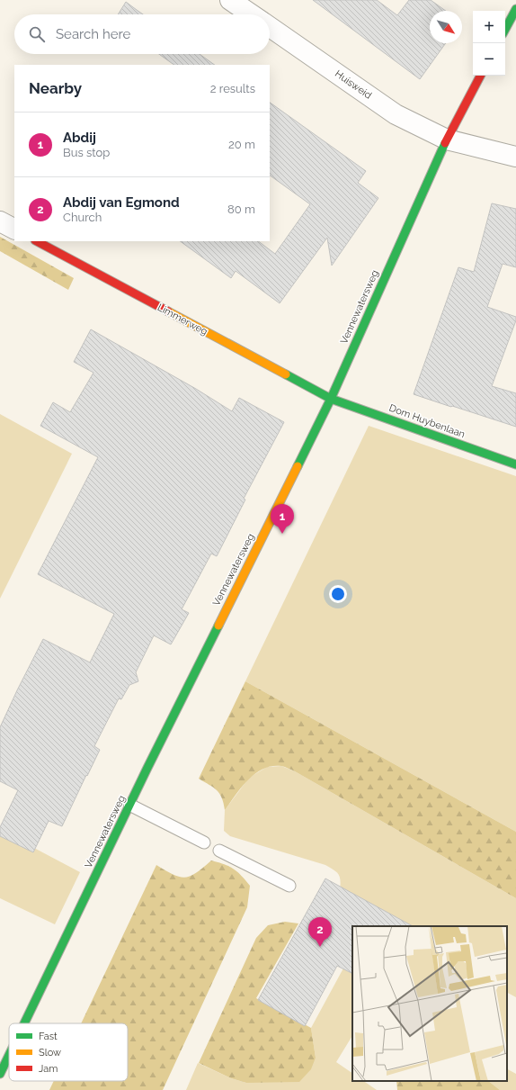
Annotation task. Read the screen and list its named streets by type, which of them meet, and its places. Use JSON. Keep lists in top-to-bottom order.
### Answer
{
  "streets": {
    "street": [
      "Huisweid",
      "Vennewatersweg",
      "Limmerweg",
      "Dom Huybenlaan"
    ]
  },
  "crossings": [
    ["Huisweid", "Vennewatersweg"],
    ["Vennewatersweg", "Limmerweg"],
    ["Vennewatersweg", "Dom Huybenlaan"],
    ["Limmerweg", "Dom Huybenlaan"]
  ],
  "legend": ["Fast", "Slow", "Jam"],
  "north": "bottom right",
  "page": {
    "map_buttons": ["+", "−"],
    "search": "Search here",
    "heading": ["Nearby", "2 results"],
    "list": [
      {
        "mark": "1",
        "name": "Abdij",
        "note": "Bus stop",
        "value": "20 m"
      },
      {
        "mark": "2",
        "name": "Abdij van Egmond",
        "note": "Church",
        "value": "80 m"
      }
    ],
    "pins": ["1", "2"]
  }
}
